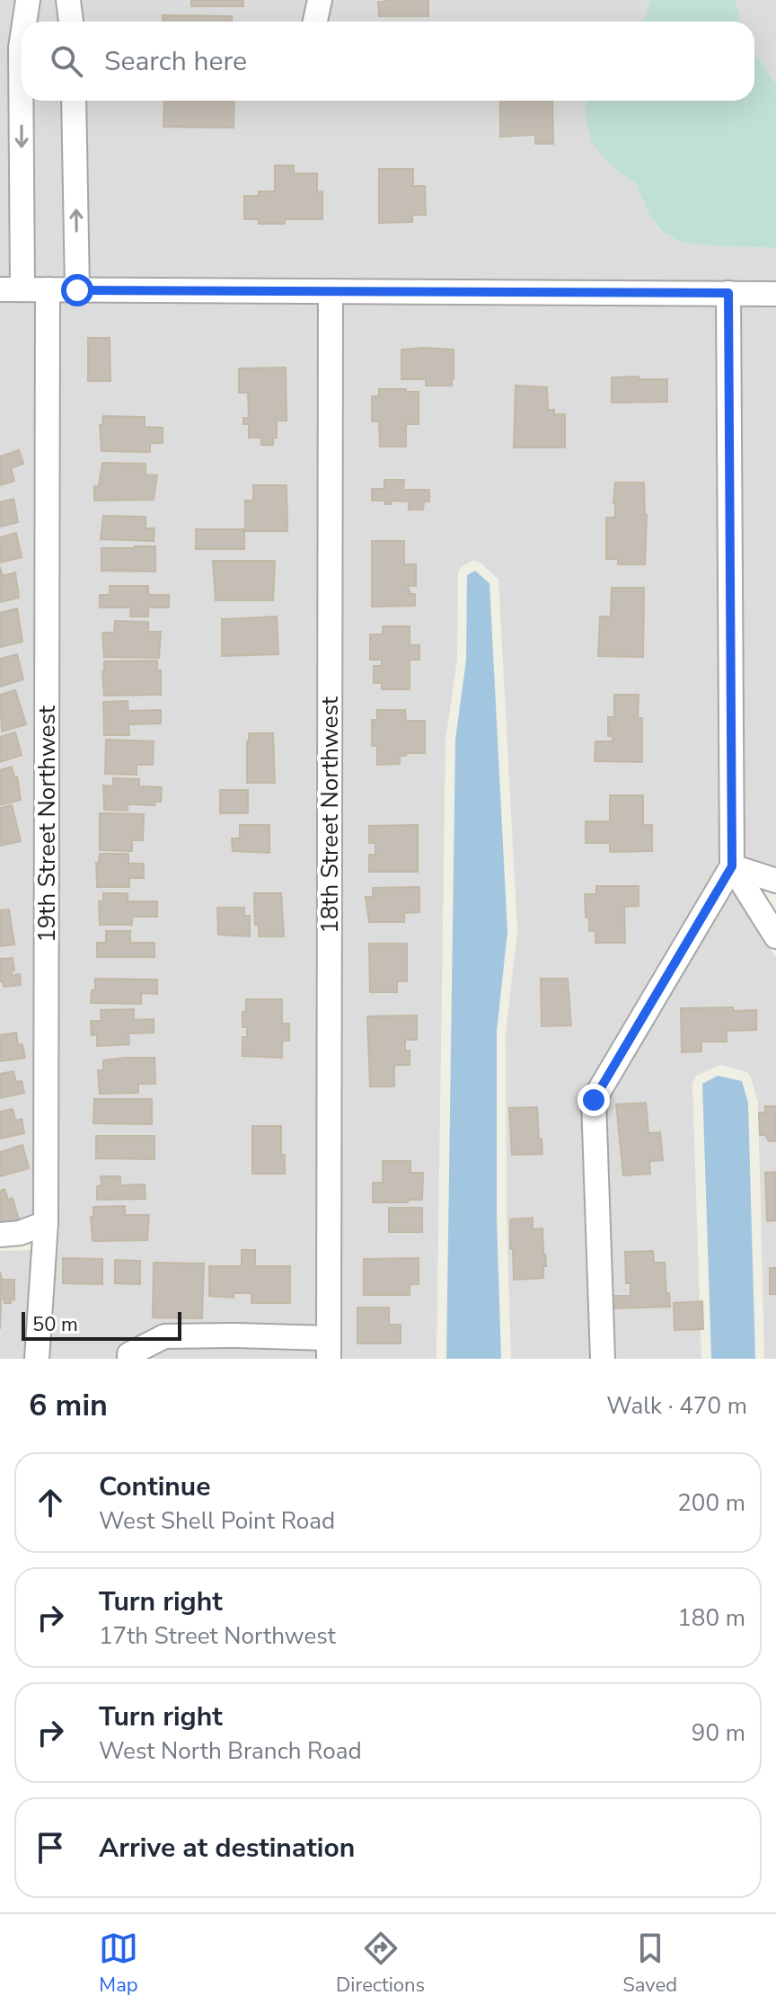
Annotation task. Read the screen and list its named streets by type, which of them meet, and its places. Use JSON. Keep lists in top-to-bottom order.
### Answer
{
  "streets": {
    "street": ["18th Street Northwest", "19th Street Northwest"]
  },
  "scale_bar": "50 m",
  "page": {
    "search": "Search here",
    "scale": "50 m",
    "heading": ["6 min", "Walk · 470 m"],
    "list": [
      ["Continue", "West Shell Point Road", "200 m"],
      ["Turn right", "17th Street Northwest", "180 m"],
      ["Turn right", "West North Branch Road", "90 m"],
      "Arrive at destination"
    ],
    "nav": ["Map", "Directions", "Saved"]
  }
}
